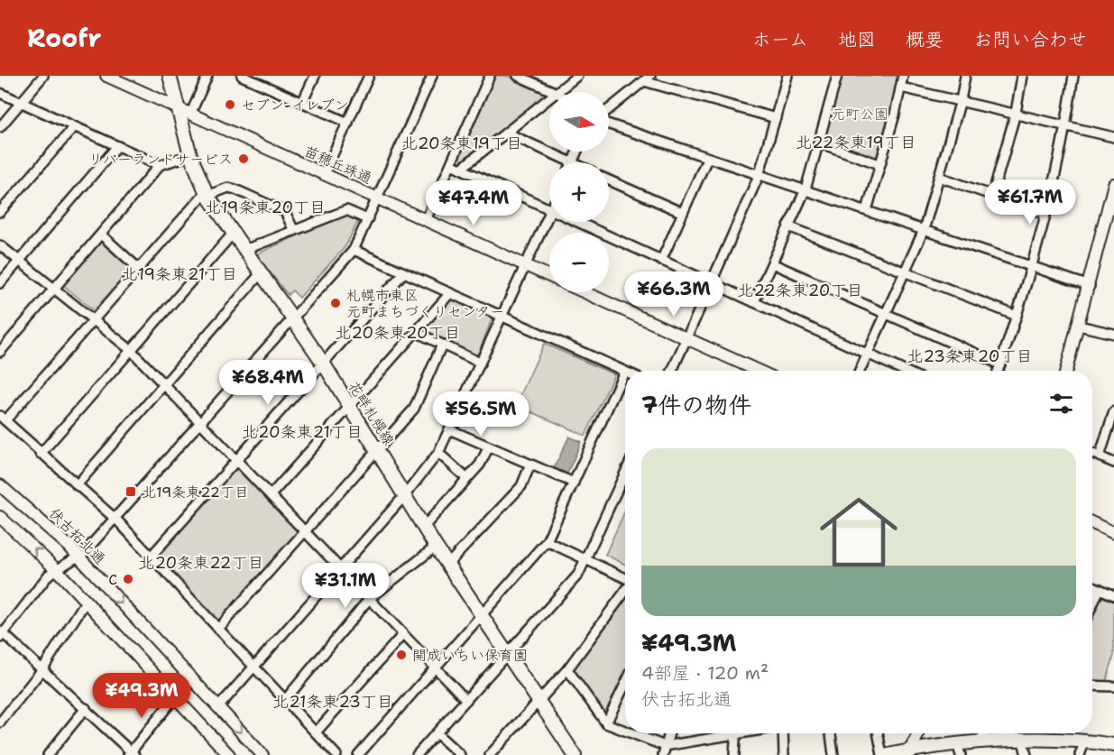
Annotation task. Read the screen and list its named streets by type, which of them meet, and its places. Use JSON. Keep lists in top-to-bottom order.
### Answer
{
  "streets": {
    "main road": ["花畔札幌線"],
    "street": ["苗穂丘珠通", "伏古拓北通"]
  },
  "crossings": [
    ["苗穂丘珠通", "花畔札幌線"]
  ],
  "districts": [
    "北22条東19丁目",
    "北20条東19丁目",
    "北19条東20丁目",
    "北19条東21丁目",
    "北22条東20丁目",
    "北20条東20丁目",
    "北23条東20丁目",
    "北20条東21丁目",
    "北20条東22丁目",
    "北21条東23丁目"
  ],
  "parks": ["元町公園"],
  "places": {
    "other": [
      "セブン-イレブン",
      "リバーランドサービス",
      "札幌市東区 元町まちづくりセンター",
      "C",
      "開成いちい保育園"
    ],
    "transit": ["北19条東22丁目"]
  },
  "north": "right",
  "page": {
    "header": "Roofr",
    "nav": [
      "ホーム",
      "地図",
      "概要",
      "お問い合わせ"
    ],
    "map_buttons": ["+", "−"],
    "price": [
      "¥61.7M",
      "¥47.4M",
      "¥66.3M",
      "¥68.4M",
      "¥56.5M",
      "¥31.1M",
      "¥49.3M"
    ],
    "heading": "7件の物件",
    "list": [
      {
        "name": "¥49.3M",
        "note": "4部屋 · 120 m² · 伏古拓北通"
      }
    ]
  }
}
